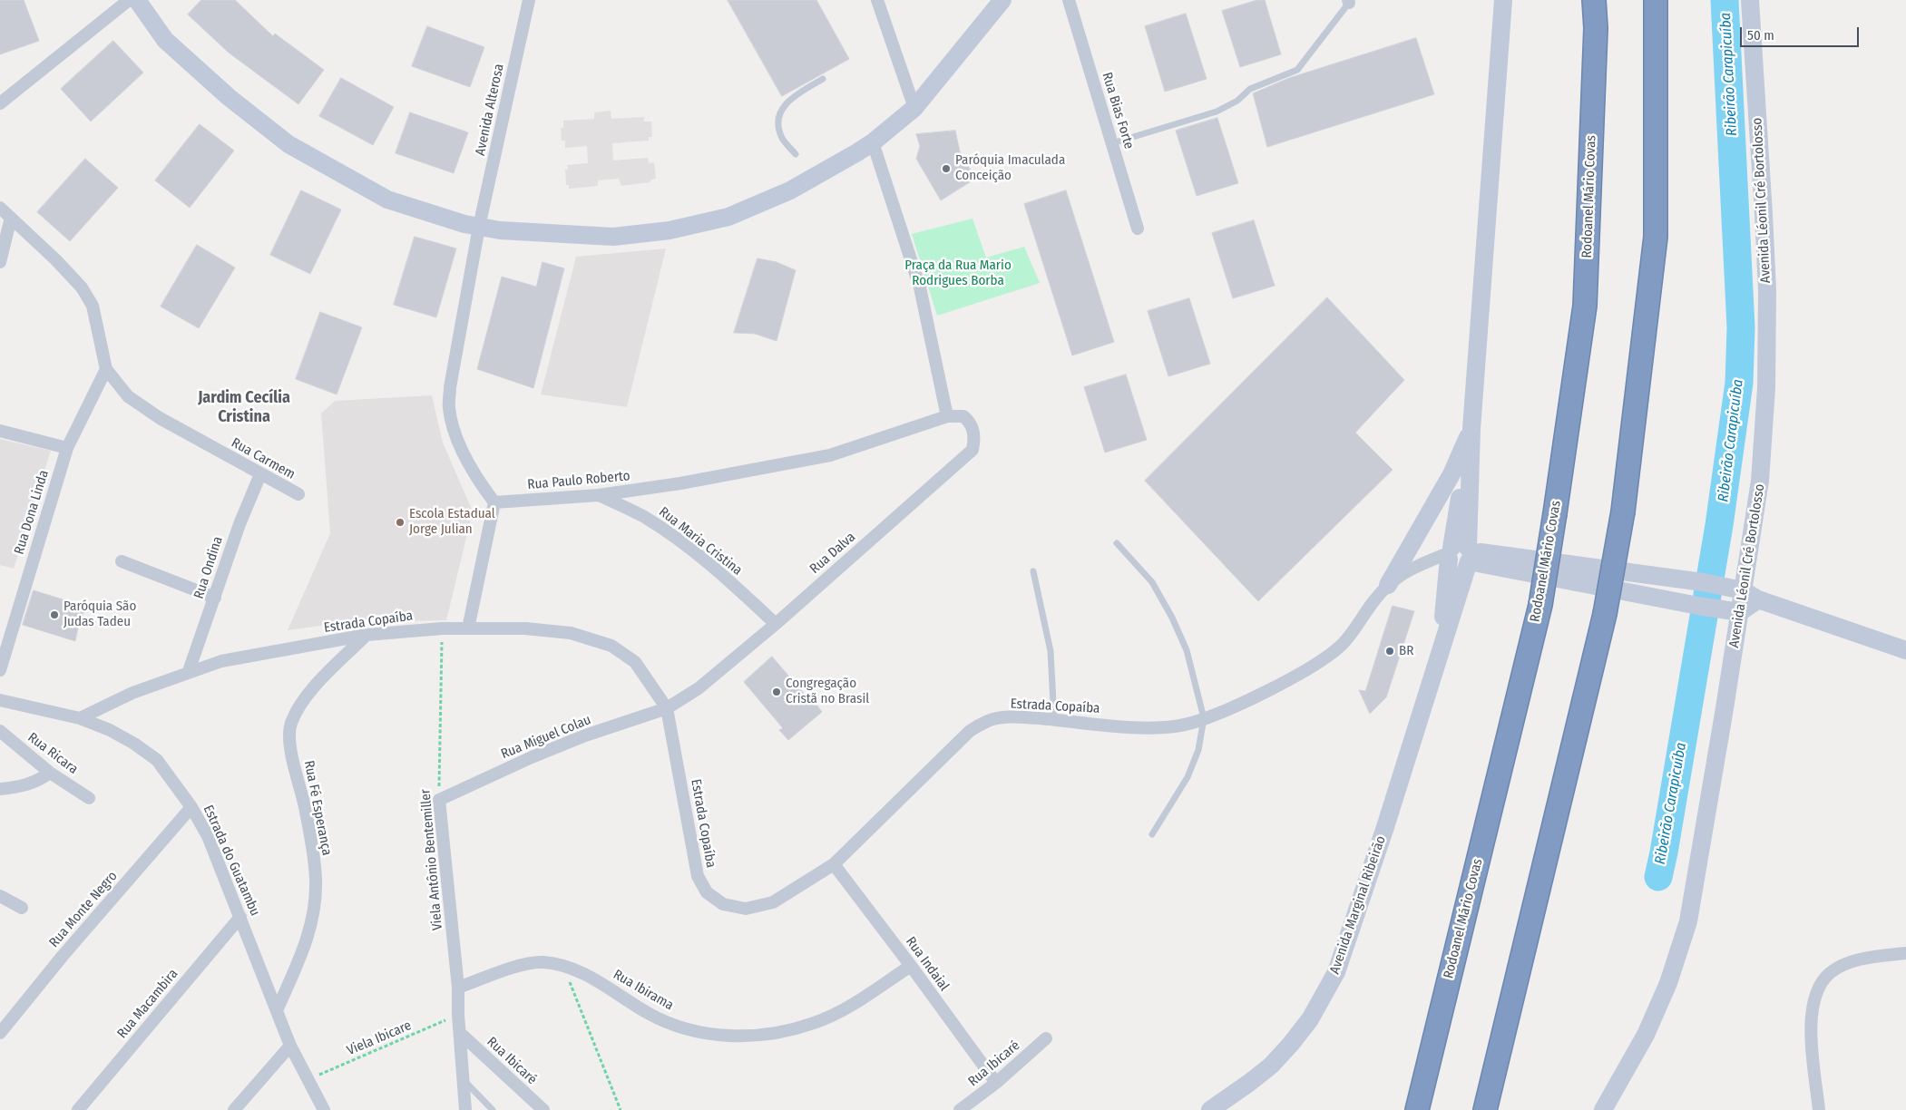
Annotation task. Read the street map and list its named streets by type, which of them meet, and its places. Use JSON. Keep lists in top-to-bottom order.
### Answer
{
  "streets": {
    "highway": ["Rodoanel Mário Covas"],
    "main road": ["Avenida Léonil Cré Bortolosso", "Avenida Marginal Ribeirão"],
    "street": [
      "Avenida Alterosa",
      "Rua Bias Forte",
      "Rua Carmem",
      "Rua Paulo Roberto",
      "Rua Dona Linda",
      "Rua Maria Cristina",
      "Rua Dalva",
      "Rua Ondina",
      "Estrada Copaíba",
      "Rua Miguel Colau",
      "Rua Ricara",
      "Rua Fé Esperança",
      "Viela Antônio Bentemiller",
      "Estrada do Guatambu",
      "Rua Monte Negro",
      "Rua Indaial",
      "Rua Ibirama",
      "Rua Macambira",
      "Rua Ibicaré"
    ],
    "path": ["Viela Ibicare"]
  },
  "crossings": [
    ["Rua Carmem", "Rua Dona Linda"],
    ["Rua Carmem", "Rua Ondina"],
    ["Rua Paulo Roberto", "Rua Maria Cristina"],
    ["Rua Paulo Roberto", "Rua Dalva"],
    ["Rua Maria Cristina", "Rua Dalva"],
    ["Rua Dalva", "Estrada Copaíba"],
    ["Rua Dalva", "Rua Miguel Colau"],
    ["Rua Ondina", "Estrada Copaíba"],
    ["Estrada Copaíba", "Rua Miguel Colau"],
    ["Estrada Copaíba", "Rua Fé Esperança"],
    ["Estrada Copaíba", "Viela Antônio Bentemiller"],
    ["Estrada Copaíba", "Estrada do Guatambu"],
    ["Estrada Copaíba", "Avenida Marginal Ribeirão"],
    ["Estrada Copaíba", "Rua Indaial"],
    ["Rua Miguel Colau", "Viela Antônio Bentemiller"],
    ["Rua Fé Esperança", "Estrada do Guatambu"],
    ["Viela Antônio Bentemiller", "Rua Ibirama"],
    ["Viela Antônio Bentemiller", "Viela Ibicare"],
    ["Viela Antônio Bentemiller", "Rua Ibicaré"],
    ["Estrada do Guatambu", "Rua Monte Negro"],
    ["Estrada do Guatambu", "Rua Macambira"],
    ["Estrada do Guatambu", "Viela Ibicare"],
    ["Rua Indaial", "Rua Ibirama"],
    ["Rua Indaial", "Rua Ibicaré"]
  ],
  "districts": ["Jardim Cecília Cristina"],
  "water": ["Ribeirão Carapicuíba"],
  "parks": ["Praça da Rua Mario Rodrigues Borba"],
  "places": [
    "Paróquia Imaculada Conceição",
    "Escola Estadual Jorge Julian",
    "Paróquia São Judas Tadeu",
    "BR",
    "Congregação Cristã no Brasil"
  ],
  "scale_bar": "50 m"
}
